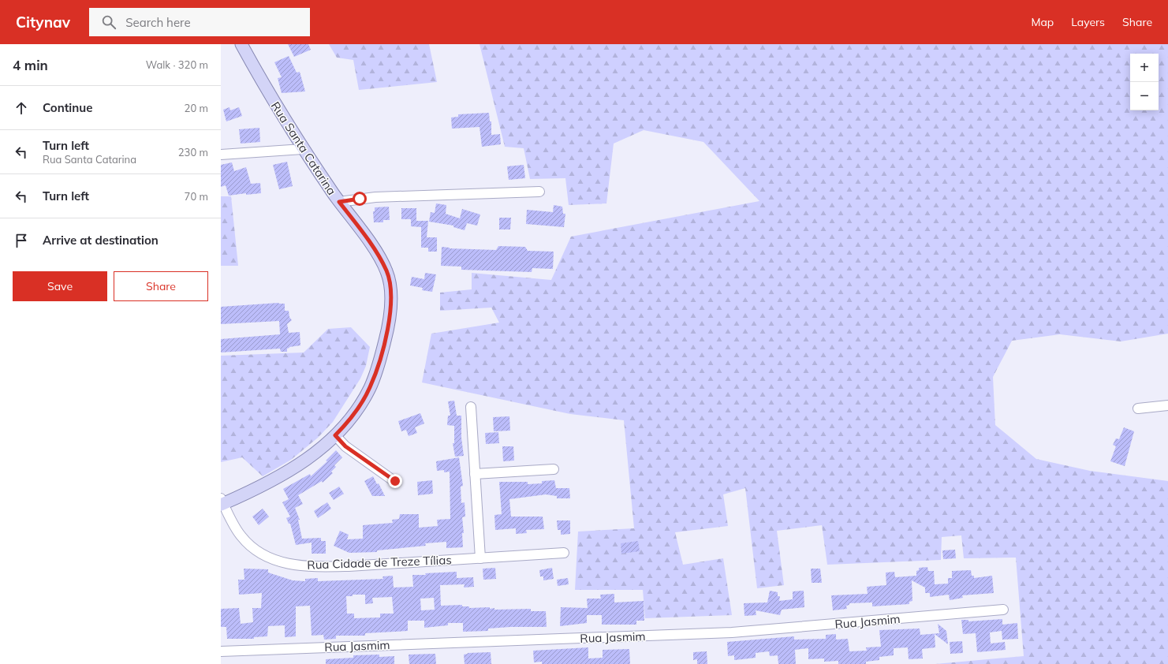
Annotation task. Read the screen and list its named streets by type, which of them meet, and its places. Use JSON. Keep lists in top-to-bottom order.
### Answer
{
  "streets": {
    "main road": ["Rua Santa Catarina"],
    "street": ["Rua Cidade de Treze Tílias", "Rua Jasmim"]
  },
  "crossings": [
    ["Rua Santa Catarina", "Rua Cidade de Treze Tílias"]
  ],
  "page": {
    "header": "Citynav",
    "search": "Search here",
    "nav": ["Map", "Layers", "Share"],
    "heading": ["4 min", "Walk · 320 m"],
    "map_buttons": ["+", "−"],
    "list": [
      ["Continue", "20 m"],
      ["Turn left", "Rua Santa Catarina", "230 m"],
      ["Turn left", "70 m"],
      "Arrive at destination"
    ],
    "buttons": ["Save", "Share"]
  }
}
